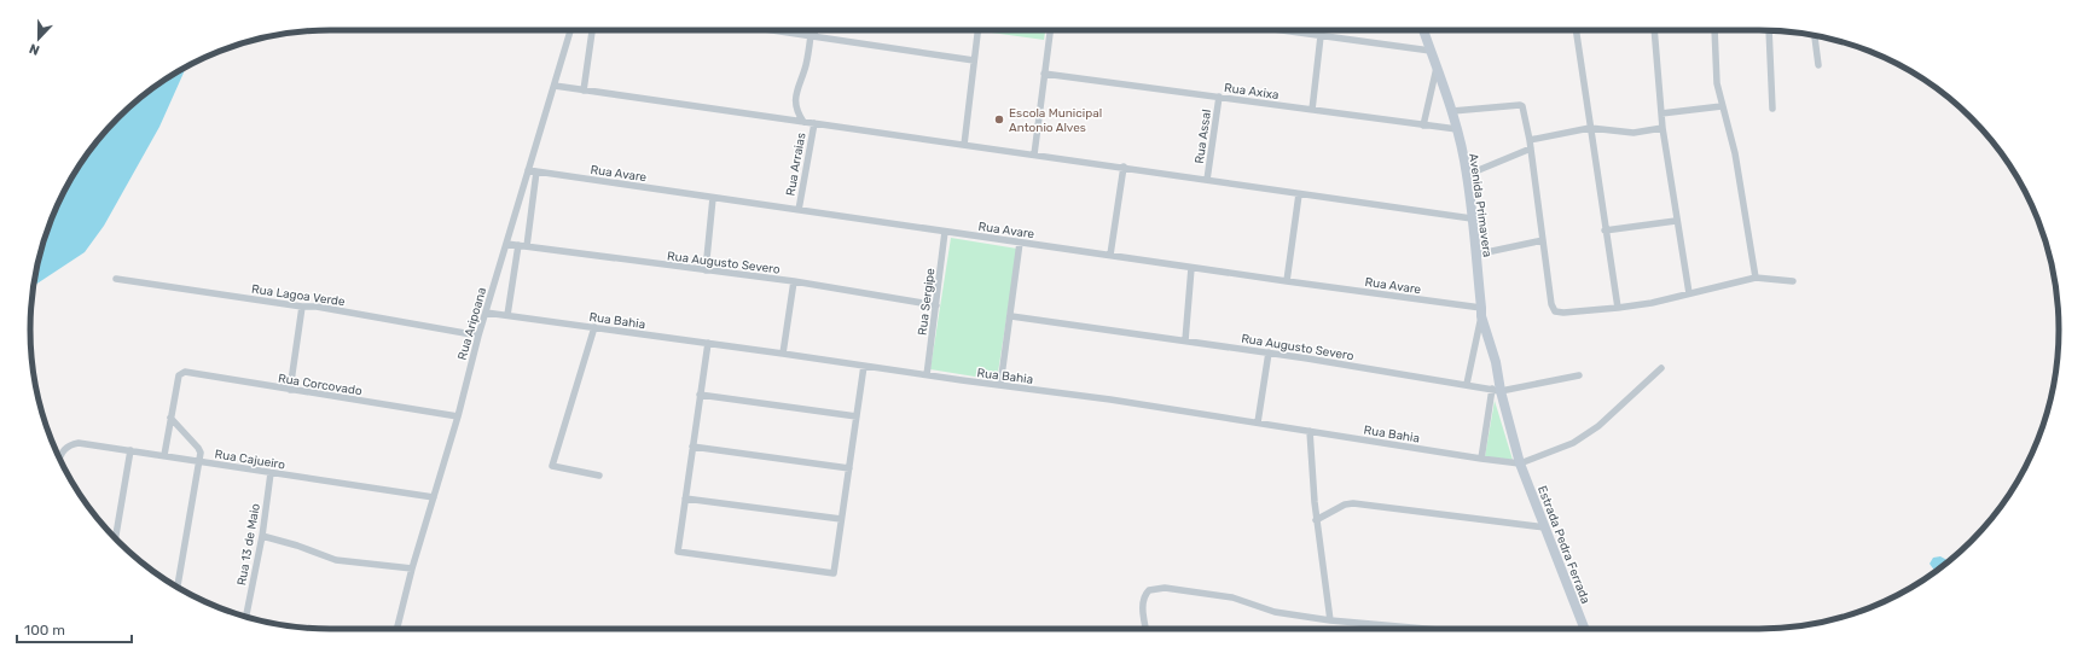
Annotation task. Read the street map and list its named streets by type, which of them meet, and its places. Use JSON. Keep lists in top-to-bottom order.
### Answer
{
  "streets": {
    "street": [
      "Rua Axixa",
      "Rua Assal",
      "Rua Arraias",
      "Rua Avare",
      "Avenida Primavera",
      "Rua Augusto Severo",
      "Rua Lagoa Verde",
      "Rua Sergipe",
      "Rua Bahia",
      "Rua Aripoana",
      "Rua Corcovado",
      "Rua Cajueiro",
      "Rua 13 de Maio",
      "Estrada Pedra Ferrada"
    ]
  },
  "crossings": [
    ["Rua Axixa", "Rua Assal"],
    ["Rua Axixa", "Avenida Primavera"],
    ["Rua Arraias", "Rua Avare"],
    ["Rua Avare", "Avenida Primavera"],
    ["Rua Avare", "Rua Sergipe"],
    ["Rua Avare", "Rua Aripoana"],
    ["Avenida Primavera", "Rua Augusto Severo"],
    ["Avenida Primavera", "Estrada Pedra Ferrada"],
    ["Rua Augusto Severo", "Rua Sergipe"],
    ["Rua Augusto Severo", "Rua Aripoana"],
    ["Rua Augusto Severo", "Estrada Pedra Ferrada"],
    ["Rua Lagoa Verde", "Rua Aripoana"],
    ["Rua Sergipe", "Rua Bahia"],
    ["Rua Bahia", "Rua Aripoana"],
    ["Rua Bahia", "Estrada Pedra Ferrada"],
    ["Rua Aripoana", "Rua Corcovado"],
    ["Rua Aripoana", "Rua Cajueiro"],
    ["Rua Cajueiro", "Rua 13 de Maio"]
  ],
  "places": ["Escola Municipal Antonio Alves"],
  "scale_bar": "100 m",
  "north": "bottom"
}
